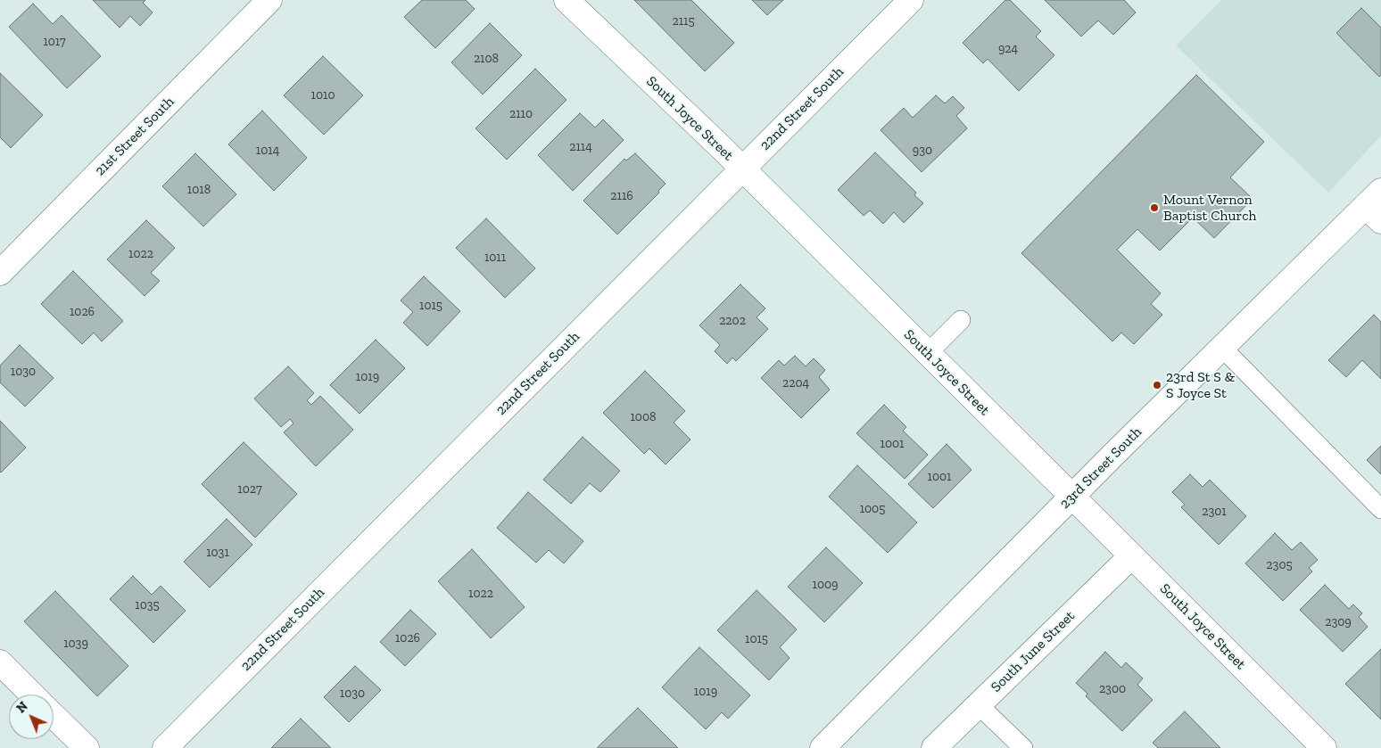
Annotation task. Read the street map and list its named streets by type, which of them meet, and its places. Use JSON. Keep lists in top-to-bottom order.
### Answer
{
  "streets": {
    "street": [
      "22nd Street South",
      "South Joyce Street",
      "21st Street South",
      "23rd Street South",
      "South June Street"
    ]
  },
  "crossings": [
    ["22nd Street South", "South Joyce Street"],
    ["South Joyce Street", "23rd Street South"],
    ["South Joyce Street", "South June Street"]
  ],
  "places": ["Mount Vernon Baptist Church", "23rd St S & S Joyce St"],
  "house_numbers": [
    "2115",
    "1017",
    "924",
    "2108",
    "1010",
    "2110",
    "2114",
    "1014",
    "930",
    "1018",
    "2116",
    "1022",
    "1011",
    "1015",
    "1026",
    "2202",
    "1030",
    "1019",
    "2204",
    "1008",
    "1001",
    "1001",
    "1027",
    "1005",
    "2301",
    "1031",
    "2305",
    "1009",
    "1022",
    "1035",
    "2309",
    "1026",
    "1015",
    "1039",
    "2300",
    "1019",
    "1030"
  ],
  "north": "top left"
}
